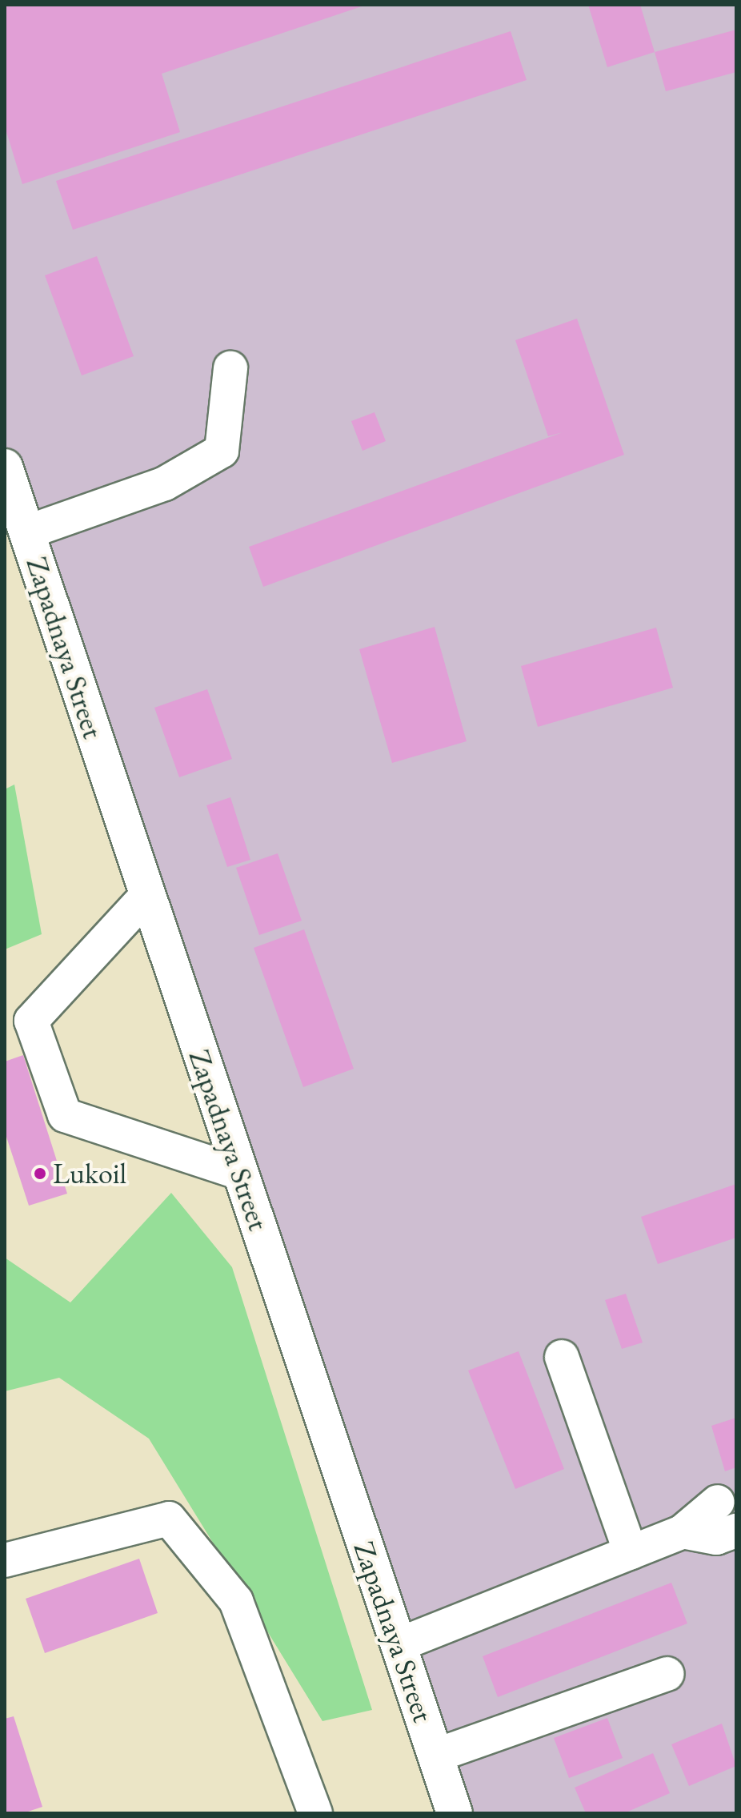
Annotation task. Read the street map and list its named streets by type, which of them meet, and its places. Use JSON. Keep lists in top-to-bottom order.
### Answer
{
  "streets": {
    "main road": ["Zapadnaya Street"]
  },
  "places": ["Lukoil"]
}
